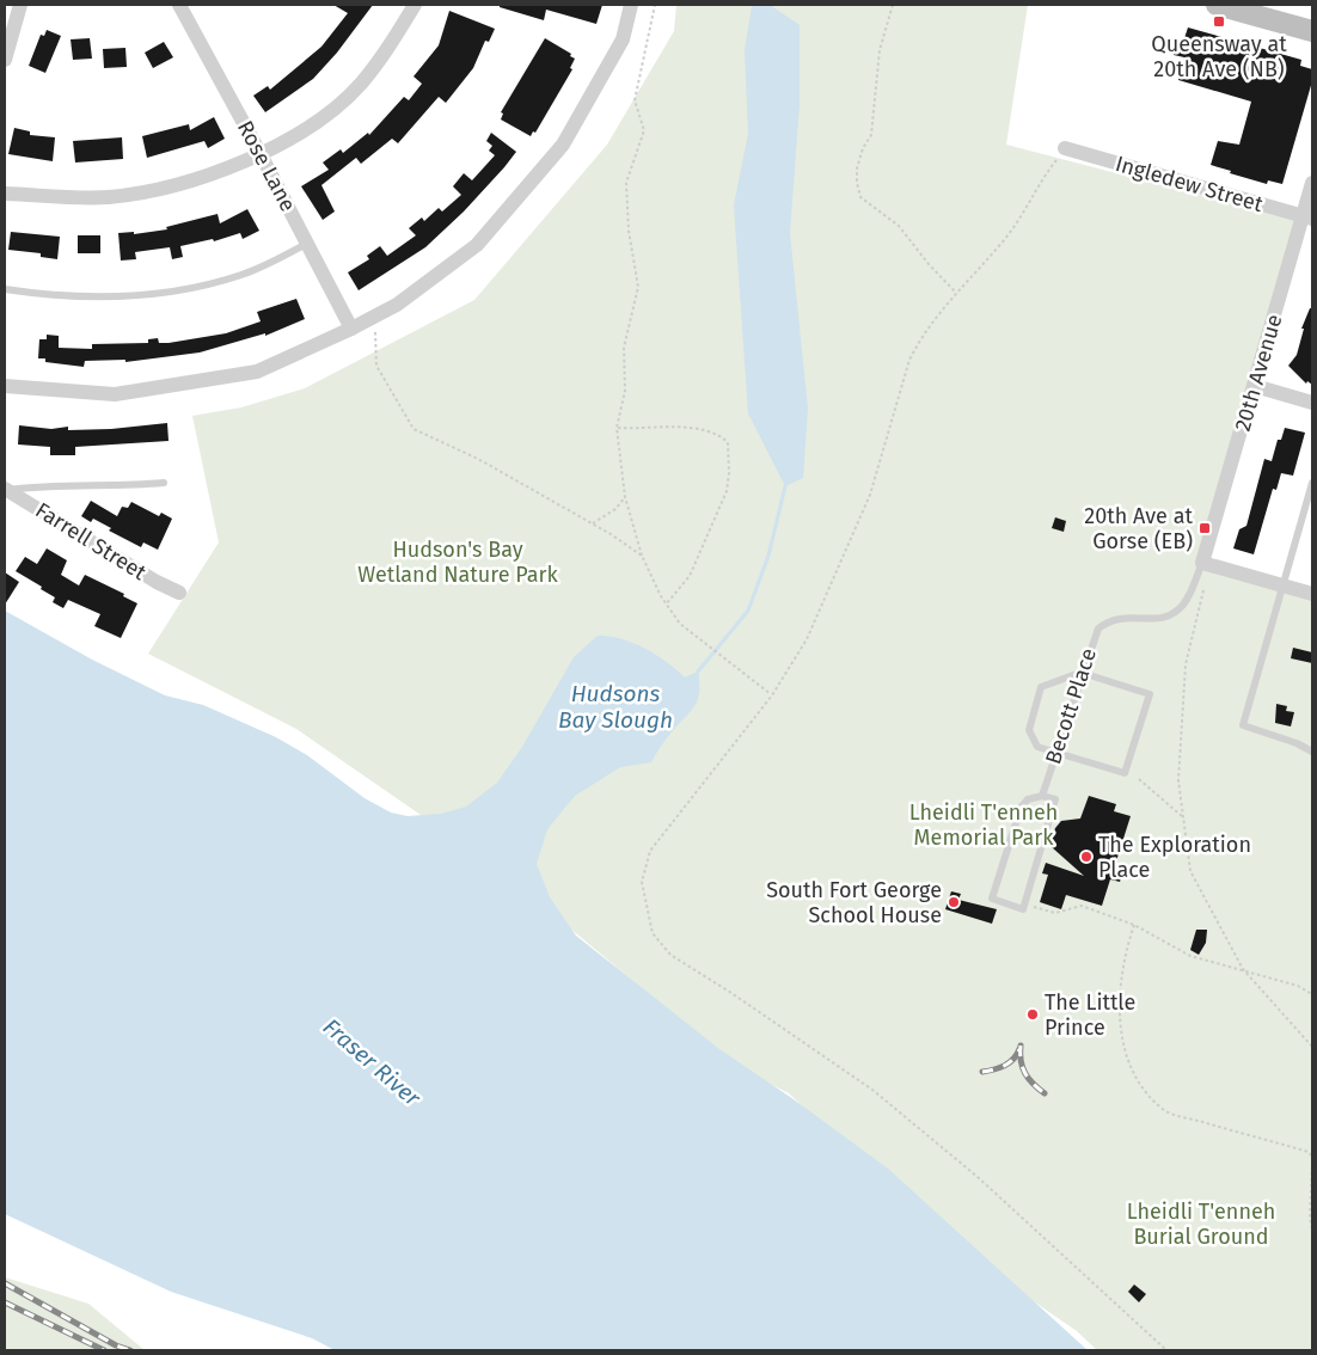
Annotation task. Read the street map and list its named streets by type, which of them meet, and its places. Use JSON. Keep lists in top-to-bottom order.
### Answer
{
  "streets": {
    "street": [
      "Rose Lane",
      "Ingledew Street",
      "20th Avenue",
      "Farrell Street"
    ],
    "lane": ["Becott Place"]
  },
  "crossings": [
    ["Ingledew Street", "20th Avenue"],
    ["20th Avenue", "Becott Place"]
  ],
  "water": ["Hudsons Bay Slough", "Fraser River"],
  "parks": ["Hudson's Bay Wetland Nature Park", "Lheidli T'enneh Memorial Park", "Lheidli T'enneh Burial Ground"],
  "places": {
    "transit": ["Queensway at 20th Ave (NB)", "20th Ave at Gorse (EB)"],
    "other": ["The Exploration Place", "South Fort George School House", "The Little Prince"]
  }
}
